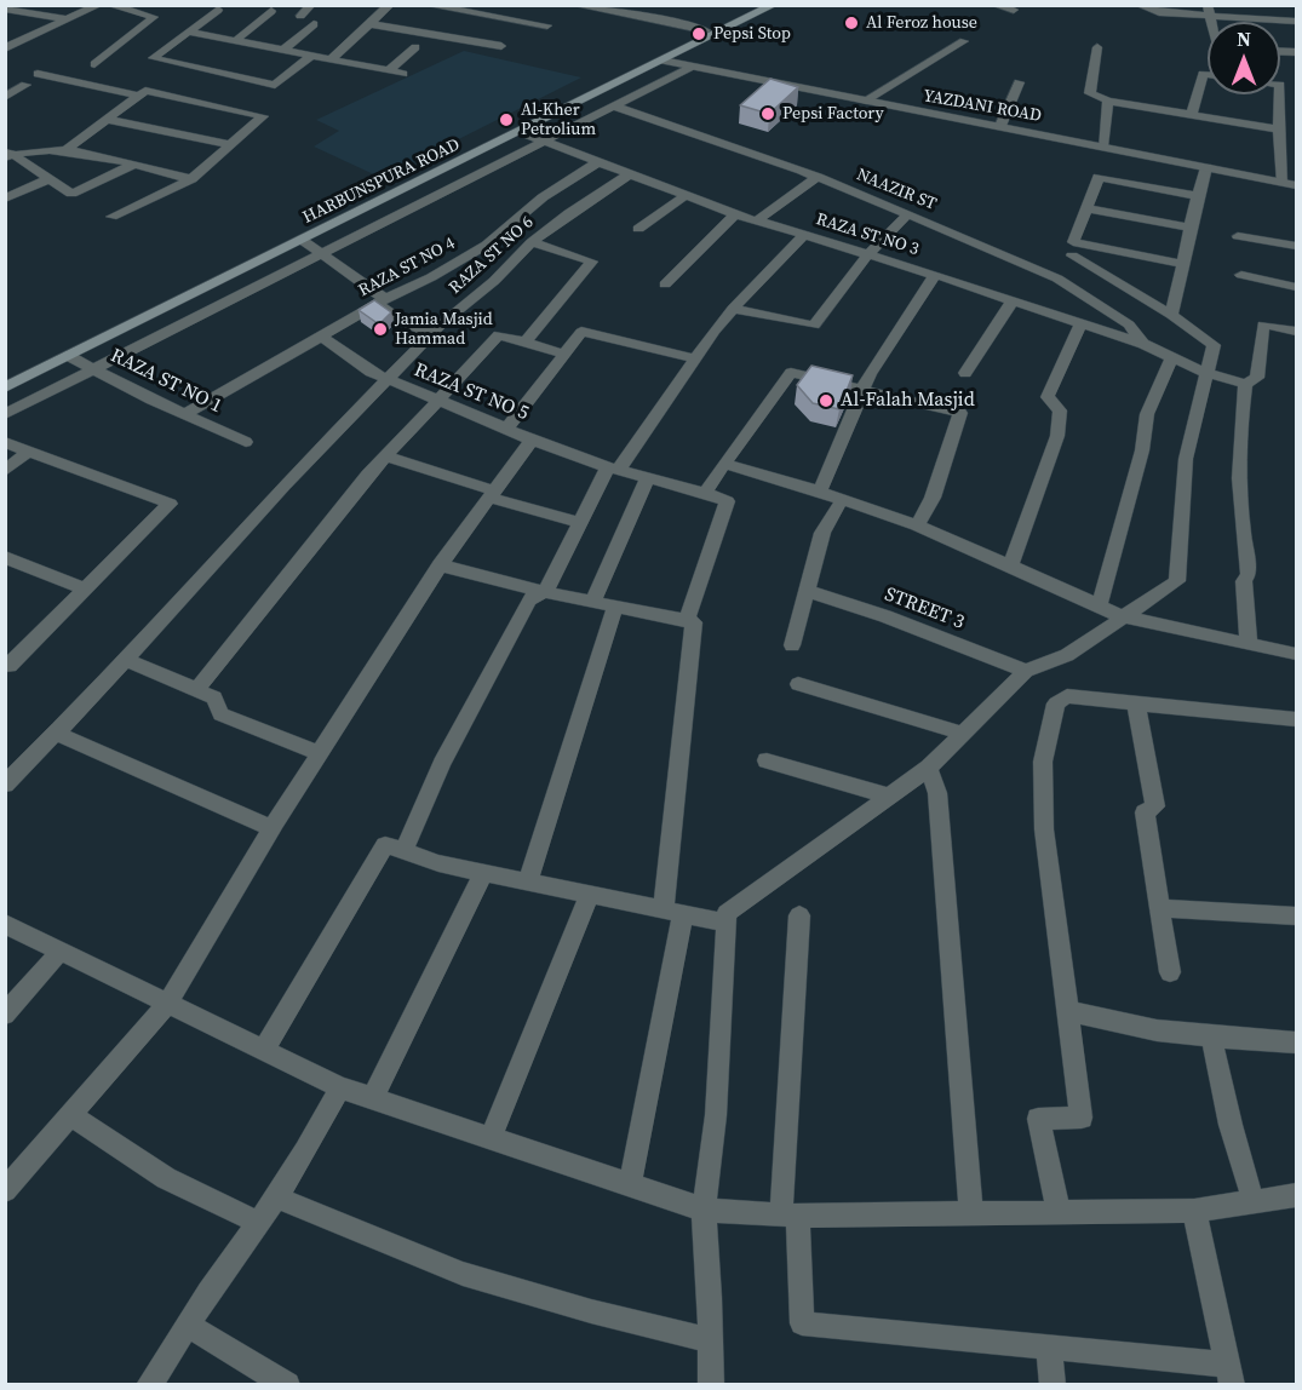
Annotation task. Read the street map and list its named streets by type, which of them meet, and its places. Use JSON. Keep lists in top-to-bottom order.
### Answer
{
  "streets": {
    "main road": ["HARBUNSPURA ROAD"],
    "street": [
      "YAZDANI ROAD",
      "NAAZIR ST",
      "RAZA ST NO 3",
      "RAZA ST NO 6",
      "RAZA ST NO 4",
      "RAZA ST NO 1",
      "RAZA ST NO 5",
      "STREET 3"
    ]
  },
  "crossings": [
    ["YAZDANI ROAD", "HARBUNSPURA ROAD"],
    ["HARBUNSPURA ROAD", "RAZA ST NO 3"],
    ["HARBUNSPURA ROAD", "RAZA ST NO 1"],
    ["NAAZIR ST", "RAZA ST NO 3"],
    ["RAZA ST NO 3", "RAZA ST NO 6"],
    ["RAZA ST NO 3", "RAZA ST NO 4"],
    ["RAZA ST NO 6", "RAZA ST NO 5"],
    ["RAZA ST NO 4", "RAZA ST NO 1"],
    ["RAZA ST NO 4", "RAZA ST NO 5"]
  ],
  "places": [
    "Al Feroz house",
    "Pepsi Stop",
    "Pepsi Factory",
    "Al-Kher Petrolium",
    "Jamia Masjid Hammad",
    "Al-Falah Masjid"
  ],
  "north": "top"
}
